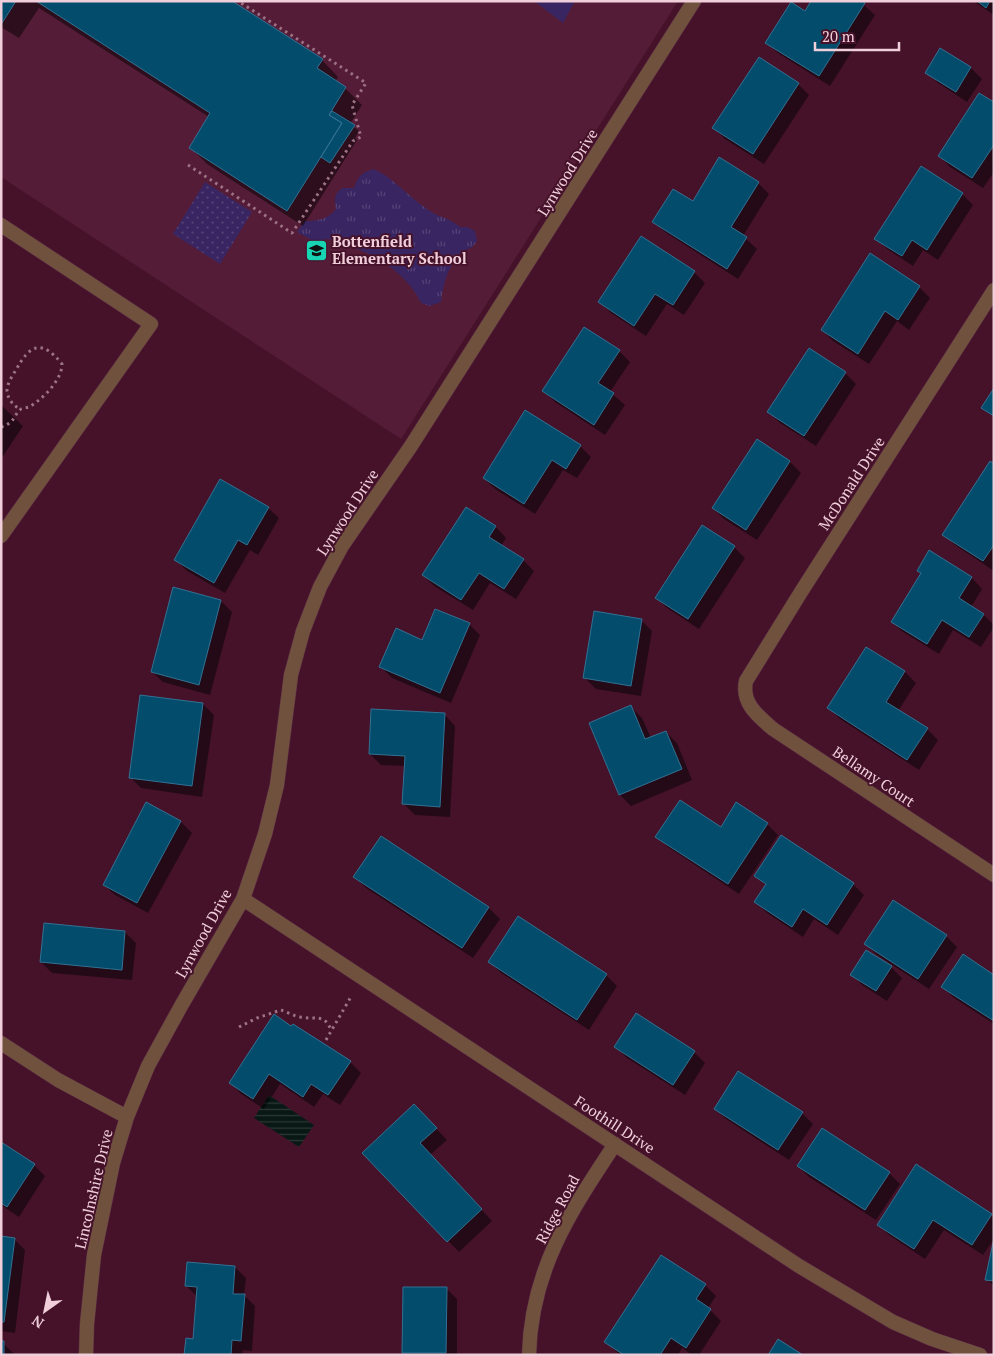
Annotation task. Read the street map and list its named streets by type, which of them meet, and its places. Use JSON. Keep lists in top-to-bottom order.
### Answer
{
  "streets": {
    "street": [
      "Lynwood Drive",
      "McDonald Drive",
      "Bellamy Court",
      "Foothill Drive",
      "Lincolnshire Drive",
      "Ridge Road"
    ]
  },
  "crossings": [
    ["Lynwood Drive", "Foothill Drive"],
    ["Lynwood Drive", "Lincolnshire Drive"],
    ["McDonald Drive", "Bellamy Court"],
    ["Foothill Drive", "Ridge Road"]
  ],
  "places": {
    "school or university": ["Bottenfield Elementary School"]
  },
  "scale_bar": "20 m",
  "north": "bottom left"
}
